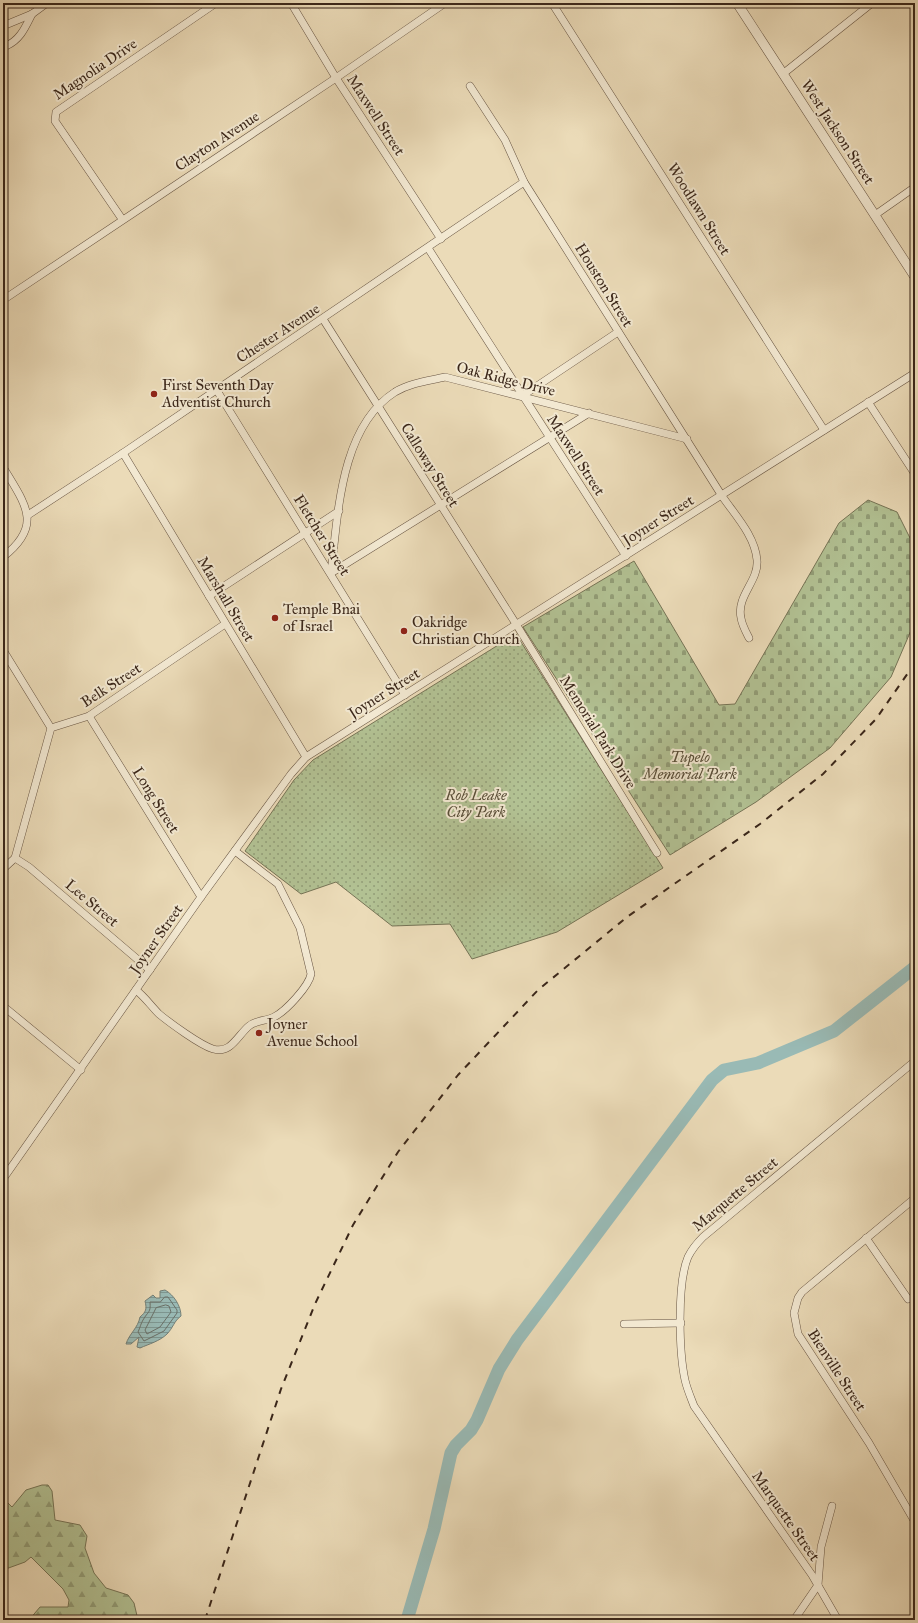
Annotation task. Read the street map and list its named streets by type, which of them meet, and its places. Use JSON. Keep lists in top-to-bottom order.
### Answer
{
  "streets": {
    "street": [
      "Magnolia Drive",
      "Maxwell Street",
      "West Jackson Street",
      "Clayton Avenue",
      "Woodlawn Street",
      "Houston Street",
      "Chester Avenue",
      "Oak Ridge Drive",
      "Calloway Street",
      "Joyner Street",
      "Fletcher Street",
      "Marshall Street",
      "Belk Street",
      "Memorial Park Drive",
      "Long Street",
      "Lee Street",
      "Marquette Street",
      "Bienville Street"
    ]
  },
  "crossings": [
    ["Magnolia Drive", "Clayton Avenue"],
    ["Maxwell Street", "Clayton Avenue"],
    ["Maxwell Street", "Chester Avenue"],
    ["Maxwell Street", "Oak Ridge Drive"],
    ["Maxwell Street", "Joyner Street"],
    ["Woodlawn Street", "Joyner Street"],
    ["Houston Street", "Chester Avenue"],
    ["Houston Street", "Oak Ridge Drive"],
    ["Houston Street", "Joyner Street"],
    ["Chester Avenue", "Calloway Street"],
    ["Chester Avenue", "Fletcher Street"],
    ["Chester Avenue", "Marshall Street"],
    ["Oak Ridge Drive", "Calloway Street"],
    ["Oak Ridge Drive", "Fletcher Street"],
    ["Calloway Street", "Joyner Street"],
    ["Calloway Street", "Memorial Park Drive"],
    ["Joyner Street", "Fletcher Street"],
    ["Joyner Street", "Marshall Street"],
    ["Joyner Street", "Memorial Park Drive"],
    ["Joyner Street", "Long Street"],
    ["Joyner Street", "Lee Street"],
    ["Marshall Street", "Belk Street"],
    ["Belk Street", "Long Street"]
  ],
  "parks": ["Tupelo Memorial Park", "Rob Leake City Park"],
  "places": [
    "First Seventh Day Adventist Church",
    "Temple Bnai of Israel",
    "Oakridge Christian Church",
    "Joyner Avenue School"
  ]
}
